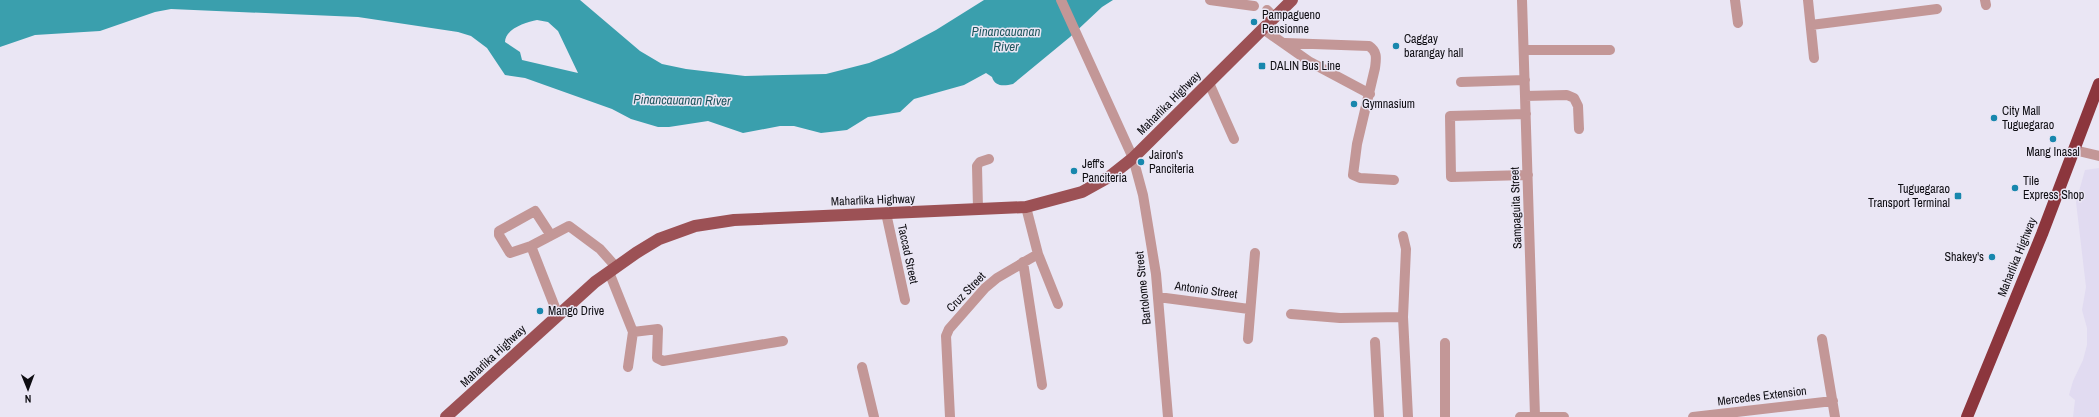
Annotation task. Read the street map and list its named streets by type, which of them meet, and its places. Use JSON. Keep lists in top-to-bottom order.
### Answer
{
  "streets": {
    "highway": ["Maharlika Highway"],
    "street": [
      "Sampaguita Street",
      "Taccad Street",
      "Bartolome Street",
      "Antonio Street",
      "Cruz Street",
      "Mercedes Extension"
    ]
  },
  "crossings": [
    ["Maharlika Highway", "Taccad Street"],
    ["Maharlika Highway", "Bartolome Street"],
    ["Bartolome Street", "Antonio Street"]
  ],
  "water": ["Pinancauanan River"],
  "places": {
    "other": [
      "Pampagueno Pensionne",
      "Caggay barangay hall",
      "Gymnasium",
      "City Mall Tuguegarao",
      "Mang Inasal",
      "Jairon's Panciteria",
      "Jeff's Panciteria",
      "Tile Express Shop",
      "Shakey's",
      "Mango Drive"
    ],
    "transit": ["DALIN Bus Line", "Tuguegarao Transport Terminal"]
  },
  "north": "bottom"
}
